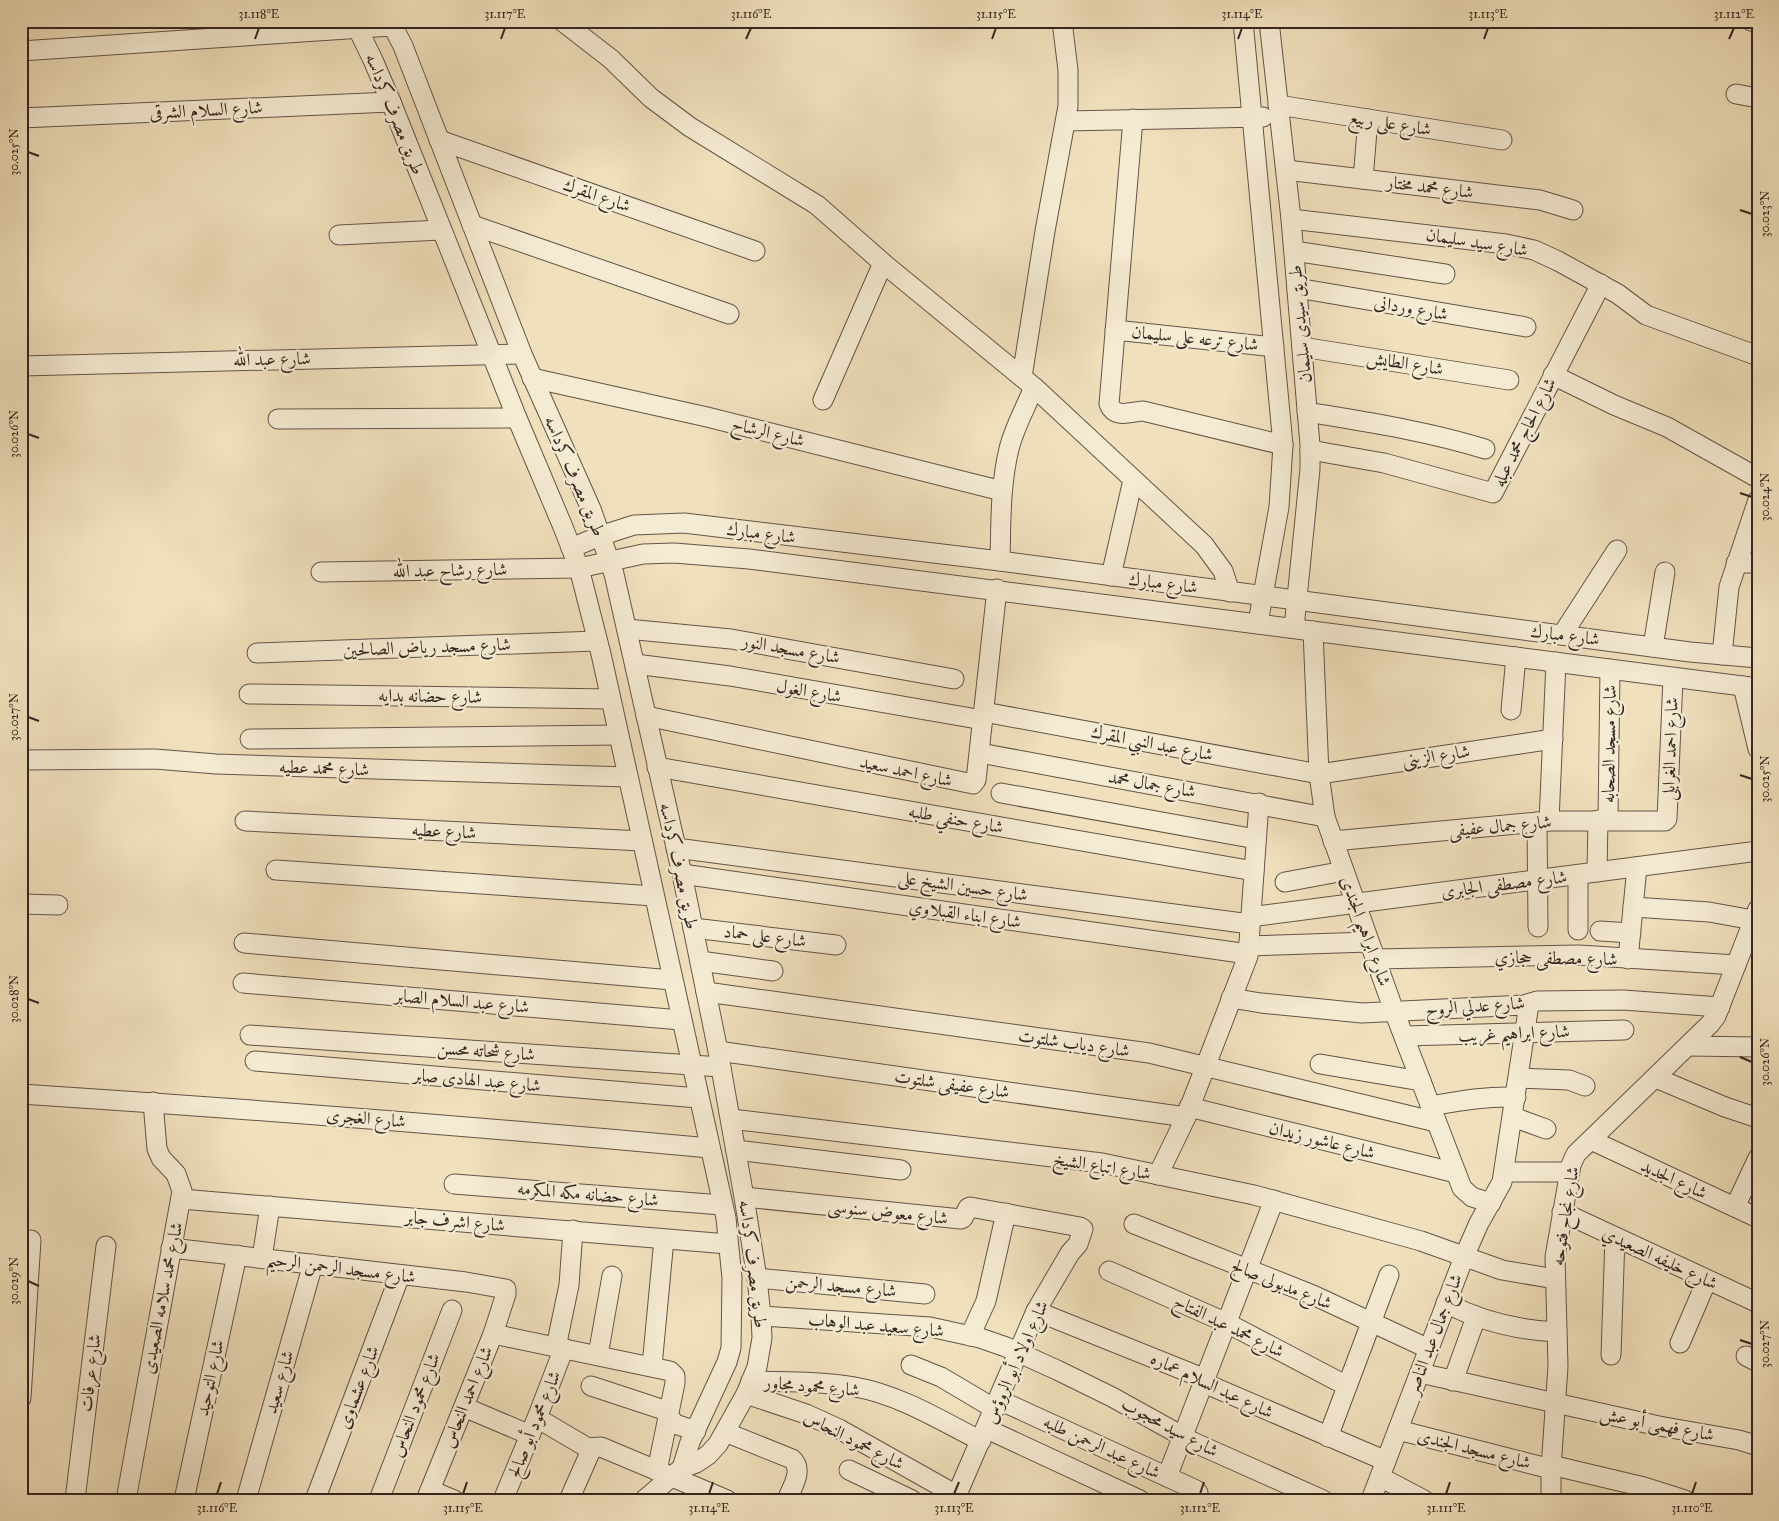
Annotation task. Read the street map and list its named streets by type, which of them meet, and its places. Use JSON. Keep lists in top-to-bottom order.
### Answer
{
  "streets": {
    "street": [
      "شارع السلام الشرقى",
      "طريق مصرف كرداسه",
      "شارع على ربيع",
      "شارع محمد مختار",
      "شارع المقرك",
      "شارع سيد سليمان",
      "شارع وردانى",
      "طريق سيدى سليمان",
      "شارع ترعه على سليمان",
      "شارع عبد الله",
      "شارع الطايش",
      "شارع الرشاح",
      "شارع الحاج محمد عبله",
      "شارع مبارك",
      "شارع رشاح عبد الله",
      "شارع مسجد رياض الصالحين",
      "شارع مسجد النور",
      "شارع الغول",
      "شارع حضانه بدايه",
      "شارع عبد النبي المقرك",
      "شارع مسجد الصحابه",
      "شارع احمد الغرابلى",
      "شارع الزينى",
      "شارع محمد عطيه",
      "شارع احمد سعيد",
      "شارع جمال محمد",
      "شارع حنفي طلبه",
      "شارع جمال عفيفى",
      "شارع عطيه",
      "شارع مصطفى الجابرى",
      "شارع حسين الشيخ على",
      "شارع ابناء القبلاوي",
      "شارع ابراهيم الجندى",
      "شارع على حماد",
      "شارع مصطفى حجازي",
      "شارع عبد السلام الصابر",
      "شارع عدلي الروح",
      "شارع ابراهيم غريب",
      "شارع دياب شلتوت",
      "شارع شحاته محسن",
      "شارع عبد الهادى صابر",
      "شارع عفيفى شلتوت",
      "شارع الغجرى",
      "شارع عاشور زيدان",
      "شارع اتباع الشيخ",
      "شارع الجديد",
      "شارع حضانه مكه المكرمه",
      "شارع معوض سنوسى",
      "شارع نجاح فتوحه",
      "شارع اشرف جابر",
      "شارع خليفه الصعيدي",
      "شارع مسجد الرحمن الرحيم",
      "شارع مدبولى صالح",
      "شارع مسجد الرحمن",
      "شارع محمد سلامه الصعيدى",
      "شارع سعيد عبد الوهاب",
      "شارع محمد عبد الفتاح",
      "شارع جمال عبد الناصر",
      "شارع اولاد أبو الروؤس",
      "شارع عرفات",
      "شارع التوحيد",
      "شارع سعيد",
      "شارع عبد السلام عماره",
      "شارع محمود مجاور",
      "شارع عشماوى",
      "شارع احمد النحاس",
      "شارع محمود النحاس",
      "شارع محمود أبو صالح",
      "شارع فهمى أبو عش",
      "شارع سيد محجوب",
      "شارع عبد الرحمن طلبه",
      "شارع مسجد الجندى"
    ]
  },
  "crossings": [
    ["شارع السلام الشرقى", "طريق مصرف كرداسه"],
    ["طريق مصرف كرداسه", "شارع المقرك"],
    ["طريق مصرف كرداسه", "شارع عبد الله"],
    ["طريق مصرف كرداسه", "شارع الرشاح"],
    ["طريق مصرف كرداسه", "شارع مبارك"],
    ["طريق مصرف كرداسه", "شارع رشاح عبد الله"],
    ["طريق مصرف كرداسه", "شارع مسجد رياض الصالحين"],
    ["طريق مصرف كرداسه", "شارع مسجد النور"],
    ["طريق مصرف كرداسه", "شارع الغول"],
    ["طريق مصرف كرداسه", "شارع حضانه بدايه"],
    ["طريق مصرف كرداسه", "شارع محمد عطيه"],
    ["طريق مصرف كرداسه", "شارع احمد سعيد"],
    ["طريق مصرف كرداسه", "شارع حنفي طلبه"],
    ["طريق مصرف كرداسه", "شارع عطيه"],
    ["طريق مصرف كرداسه", "شارع حسين الشيخ على"],
    ["طريق مصرف كرداسه", "شارع ابناء القبلاوي"],
    ["طريق مصرف كرداسه", "شارع على حماد"],
    ["طريق مصرف كرداسه", "شارع عبد السلام الصابر"],
    ["طريق مصرف كرداسه", "شارع دياب شلتوت"],
    ["طريق مصرف كرداسه", "شارع شحاته محسن"],
    ["طريق مصرف كرداسه", "شارع عبد الهادى صابر"],
    ["طريق مصرف كرداسه", "شارع عفيفى شلتوت"],
    ["طريق مصرف كرداسه", "شارع الغجرى"],
    ["طريق مصرف كرداسه", "شارع اتباع الشيخ"],
    ["طريق مصرف كرداسه", "شارع حضانه مكه المكرمه"],
    ["طريق مصرف كرداسه", "شارع معوض سنوسى"],
    ["طريق مصرف كرداسه", "شارع اشرف جابر"],
    ["طريق مصرف كرداسه", "شارع مسجد الرحمن"],
    ["طريق مصرف كرداسه", "شارع سعيد عبد الوهاب"],
    ["طريق مصرف كرداسه", "شارع محمود مجاور"],
    ["طريق مصرف كرداسه", "شارع محمود النحاس"],
    ["شارع على ربيع", "طريق سيدى سليمان"],
    ["شارع محمد مختار", "طريق سيدى سليمان"],
    ["شارع سيد سليمان", "طريق سيدى سليمان"],
    ["شارع سيد سليمان", "شارع الحاج محمد عبله"],
    ["شارع وردانى", "طريق سيدى سليمان"],
    ["طريق سيدى سليمان", "شارع ترعه على سليمان"],
    ["طريق سيدى سليمان", "شارع الطايش"],
    ["طريق سيدى سليمان", "شارع الحاج محمد عبله"],
    ["طريق سيدى سليمان", "شارع مبارك"],
    ["شارع مبارك", "شارع رشاح عبد الله"],
    ["شارع مبارك", "شارع مسجد الصحابه"],
    ["شارع مبارك", "شارع احمد الغرابلى"],
    ["شارع مبارك", "شارع احمد سعيد"],
    ["شارع مبارك", "شارع ابراهيم الجندى"],
    ["شارع الغول", "شارع عبد النبي المقرك"],
    ["شارع الغول", "شارع احمد سعيد"],
    ["شارع عبد النبي المقرك", "شارع الزينى"],
    ["شارع عبد النبي المقرك", "شارع احمد سعيد"],
    ["شارع عبد النبي المقرك", "شارع ابراهيم الجندى"],
    ["شارع مسجد الصحابه", "شارع جمال عفيفى"],
    ["شارع مسجد الصحابه", "شارع مصطفى الجابرى"],
    ["شارع احمد الغرابلى", "شارع جمال عفيفى"],
    ["شارع الزينى", "شارع ابراهيم الجندى"],
    ["شارع احمد سعيد", "شارع جمال محمد"],
    ["شارع جمال محمد", "شارع ابراهيم الجندى"],
    ["شارع جمال عفيفى", "شارع ابراهيم الجندى"],
    ["شارع مصطفى الجابرى", "شارع حسين الشيخ على"],
    ["شارع مصطفى الجابرى", "شارع ابراهيم الجندى"],
    ["شارع ابناء القبلاوي", "شارع ابراهيم الجندى"],
    ["شارع ابناء القبلاوي", "شارع مصطفى حجازي"],
    ["شارع ابراهيم الجندى", "شارع مصطفى حجازي"],
    ["شارع ابراهيم الجندى", "شارع عدلي الروح"],
    ["شارع ابراهيم الجندى", "شارع ابراهيم غريب"],
    ["شارع ابراهيم الجندى", "شارع دياب شلتوت"],
    ["شارع ابراهيم الجندى", "شارع عاشور زيدان"],
    ["شارع ابراهيم الجندى", "شارع جمال عبد الناصر"],
    ["شارع مصطفى حجازي", "شارع نجاح فتوحه"],
    ["شارع عدلي الروح", "شارع نجاح فتوحه"],
    ["شارع عدلي الروح", "شارع جمال عبد الناصر"],
    ["شارع ابراهيم غريب", "شارع جمال عبد الناصر"],
    ["شارع شحاته محسن", "شارع عفيفى شلتوت"],
    ["شارع عفيفى شلتوت", "شارع عاشور زيدان"],
    ["شارع الغجرى", "شارع محمد سلامه الصعيدى"],
    ["شارع اتباع الشيخ", "شارع نجاح فتوحه"],
    ["شارع اتباع الشيخ", "شارع جمال عبد الناصر"],
    ["شارع الجديد", "شارع نجاح فتوحه"],
    ["شارع معوض سنوسى", "شارع اولاد أبو الروؤس"],
    ["شارع نجاح فتوحه", "شارع خليفه الصعيدي"],
    ["شارع نجاح فتوحه", "شارع فهمى أبو عش"],
    ["شارع نجاح فتوحه", "شارع مسجد الجندى"],
    ["شارع اشرف جابر", "شارع محمد سلامه الصعيدى"],
    ["شارع اشرف جابر", "شارع محمود أبو صالح"],
    ["شارع مسجد الرحمن الرحيم", "شارع محمد سلامه الصعيدى"],
    ["شارع مسجد الرحمن الرحيم", "شارع التوحيد"],
    ["شارع مسجد الرحمن الرحيم", "شارع سعيد"],
    ["شارع مسجد الرحمن الرحيم", "شارع عشماوى"],
    ["شارع مسجد الرحمن الرحيم", "شارع احمد النحاس"],
    ["شارع مدبولى صالح", "شارع جمال عبد الناصر"],
    ["شارع سعيد عبد الوهاب", "شارع اولاد أبو الروؤس"],
    ["شارع سعيد عبد الوهاب", "شارع سيد محجوب"],
    ["شارع جمال عبد الناصر", "شارع عبد السلام عماره"],
    ["شارع جمال عبد الناصر", "شارع فهمى أبو عش"],
    ["شارع جمال عبد الناصر", "شارع مسجد الجندى"],
    ["شارع اولاد أبو الروؤس", "شارع عبد السلام عماره"],
    ["شارع اولاد أبو الروؤس", "شارع محمود مجاور"],
    ["شارع اولاد أبو الروؤس", "شارع محمود النحاس"],
    ["شارع اولاد أبو الروؤس", "شارع سيد محجوب"],
    ["شارع اولاد أبو الروؤس", "شارع عبد الرحمن طلبه"],
    ["شارع محمود مجاور", "شارع محمود النحاس"]
  ],
  "coordinates": [
    "31.118°E",
    "31.117°E",
    "31.116°E",
    "31.115°E",
    "31.114°E",
    "31.113°E",
    "31.112°E",
    "30.025°N",
    "30.023°N",
    "30.026°N",
    "30.024°N",
    "30.027°N",
    "30.028°N",
    "30.029°N",
    "31.111°E",
    "31.110°E"
  ]
}
